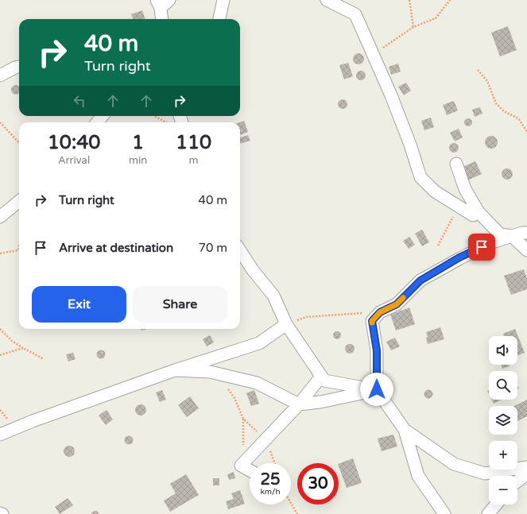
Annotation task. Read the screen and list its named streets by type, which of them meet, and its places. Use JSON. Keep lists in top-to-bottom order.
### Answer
{
  "page": {
    "turn": ["40 m", "Turn right"],
    "eta": [
      "10:40",
      "Arrival",
      "1",
      "min",
      "110",
      "m"
    ],
    "list": [
      {
        "name": "Turn right",
        "value": "40 m"
      },
      {
        "name": "Arrive at destination",
        "value": "70 m"
      }
    ],
    "buttons": ["Exit", "Share"],
    "map_buttons": ["+", "−"],
    "speed": "25 km/h",
    "limit": "30"
  }
}
